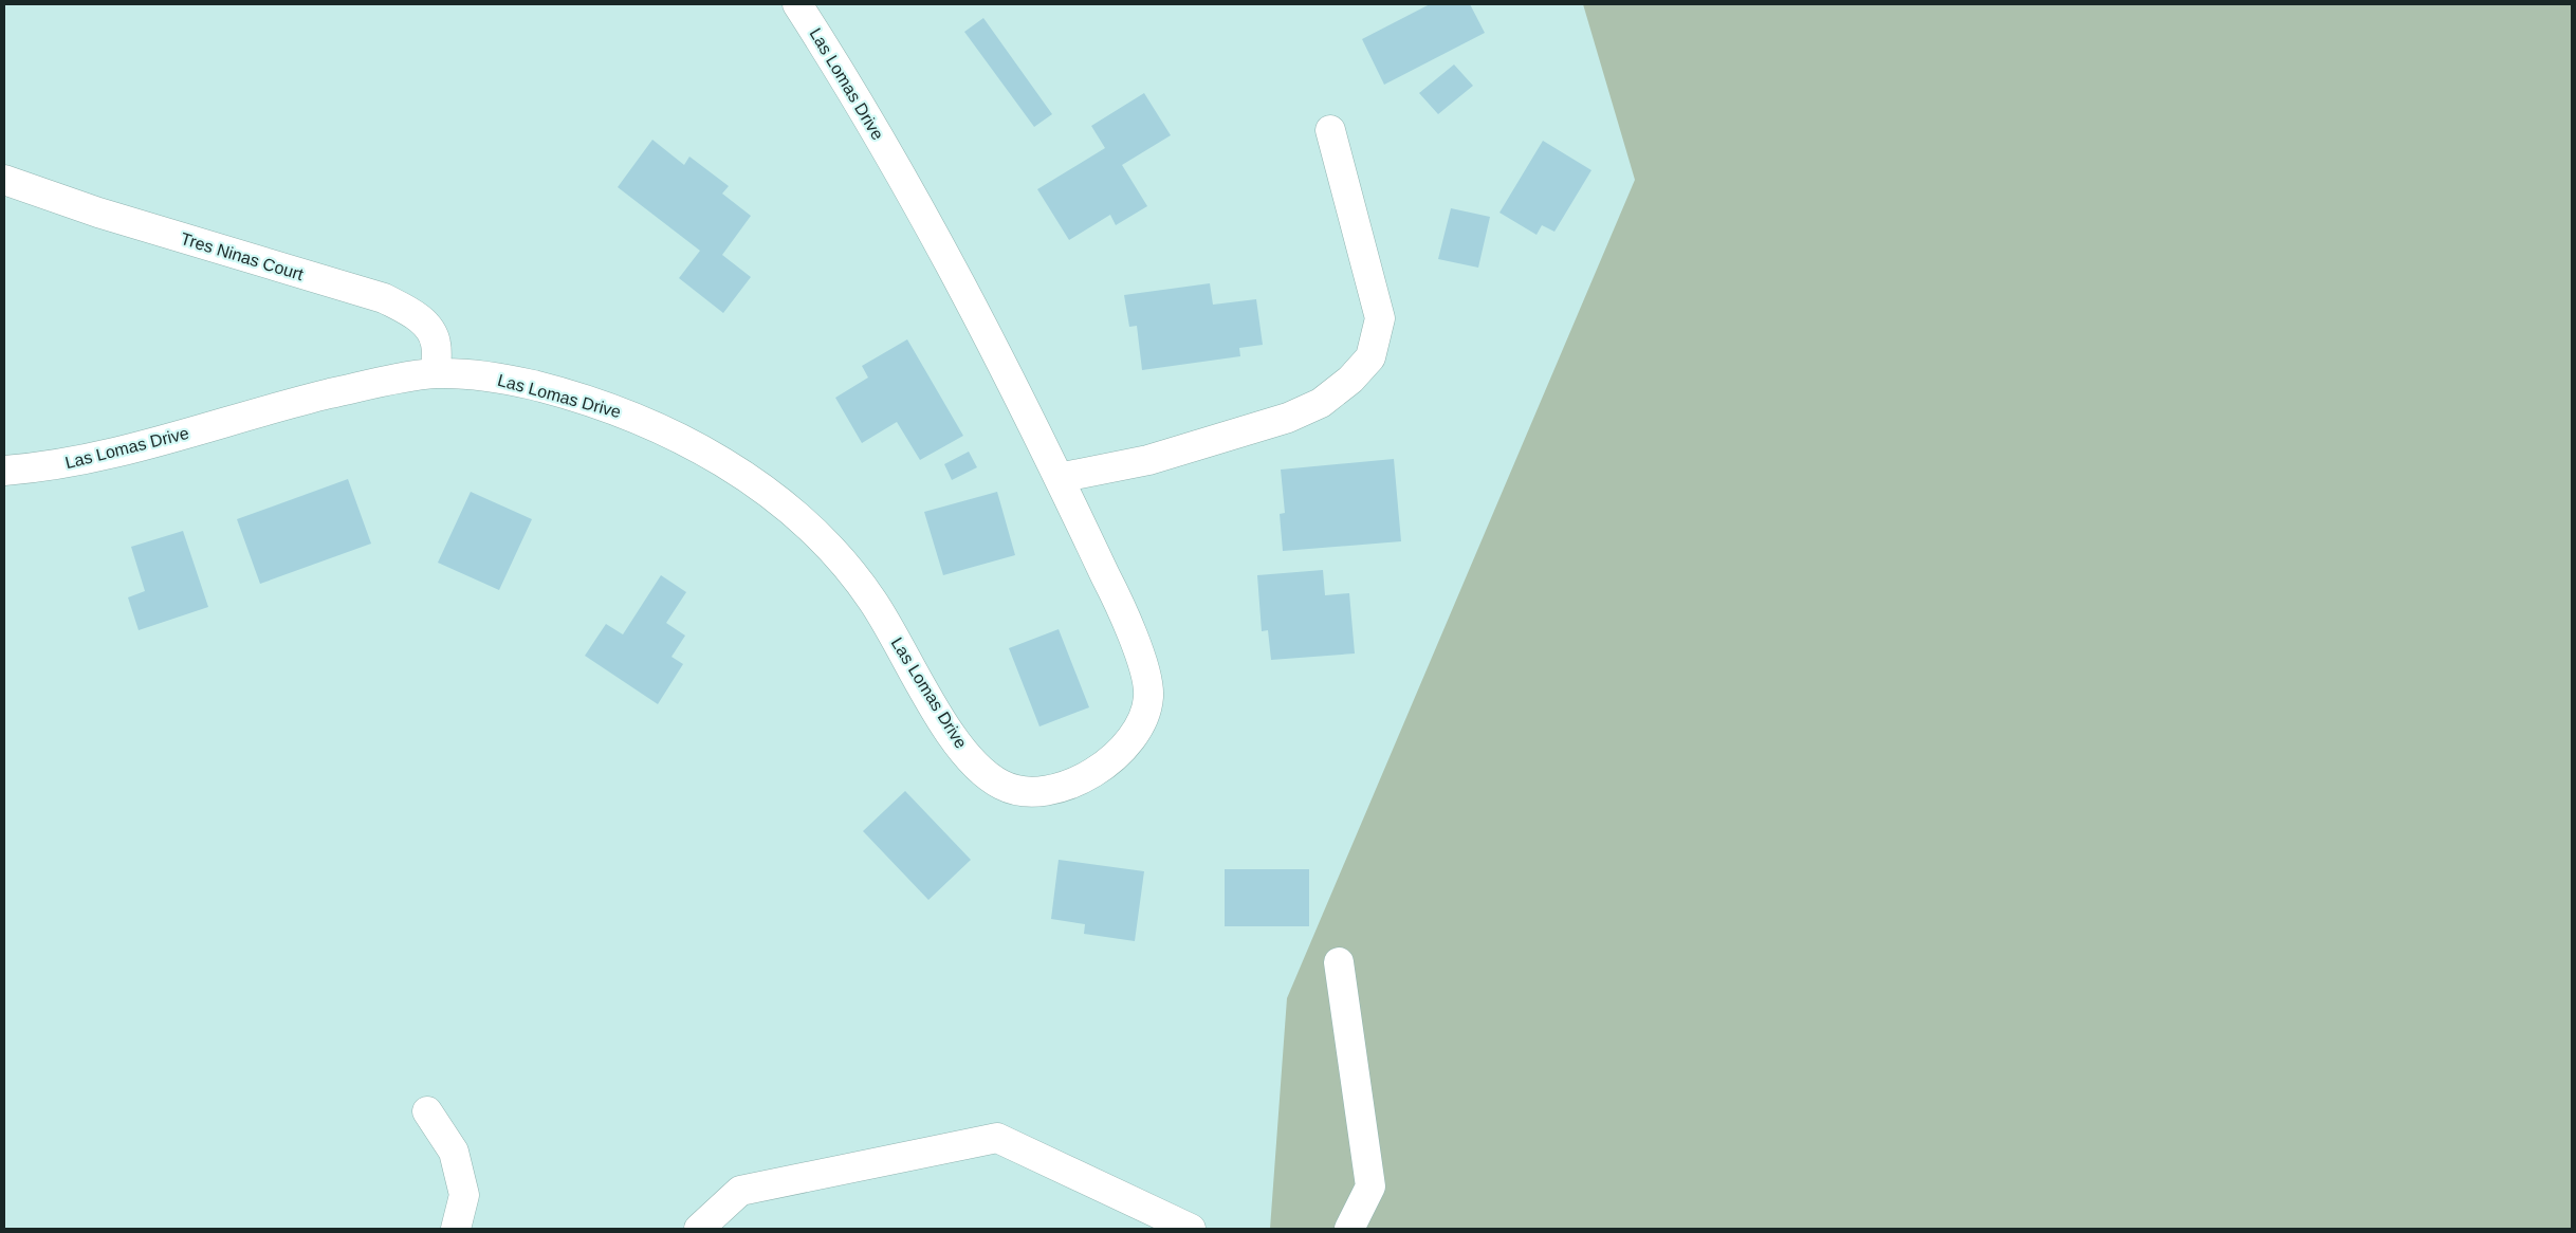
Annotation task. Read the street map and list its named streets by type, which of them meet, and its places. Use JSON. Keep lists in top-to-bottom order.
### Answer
{
  "streets": {
    "street": ["Las Lomas Drive", "Tres Ninas Court"]
  },
  "crossings": [
    ["Las Lomas Drive", "Tres Ninas Court"]
  ]
}
